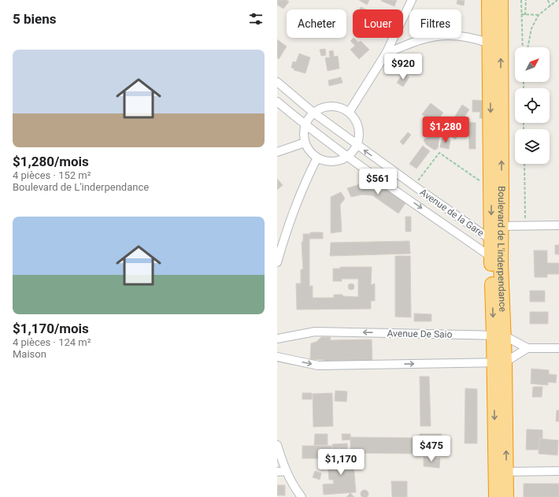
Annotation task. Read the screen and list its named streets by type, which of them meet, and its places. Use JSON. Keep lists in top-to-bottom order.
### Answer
{
  "streets": {
    "highway": ["Boulevard de L'inderpendance"],
    "street": ["Avenue de la Gare", "Avenue De Saio"]
  },
  "crossings": [
    ["Avenue de la Gare", "Boulevard de L'inderpendance"],
    ["Boulevard de L'inderpendance", "Avenue De Saio"]
  ],
  "north": "top right",
  "page": {
    "heading": "5 biens",
    "chip": ["Acheter", "Louer", "Filtres"],
    "list": [
      {
        "name": "$1,280/mois",
        "note": "4 pièces · 152 m² · Boulevard de L'inderpendance"
      },
      {
        "name": "$1,170/mois",
        "note": "4 pièces · 124 m² · Maison"
      }
    ],
    "price": [
      "$920",
      "$1,280",
      "$561",
      "$475",
      "$1,170"
    ]
  }
}
